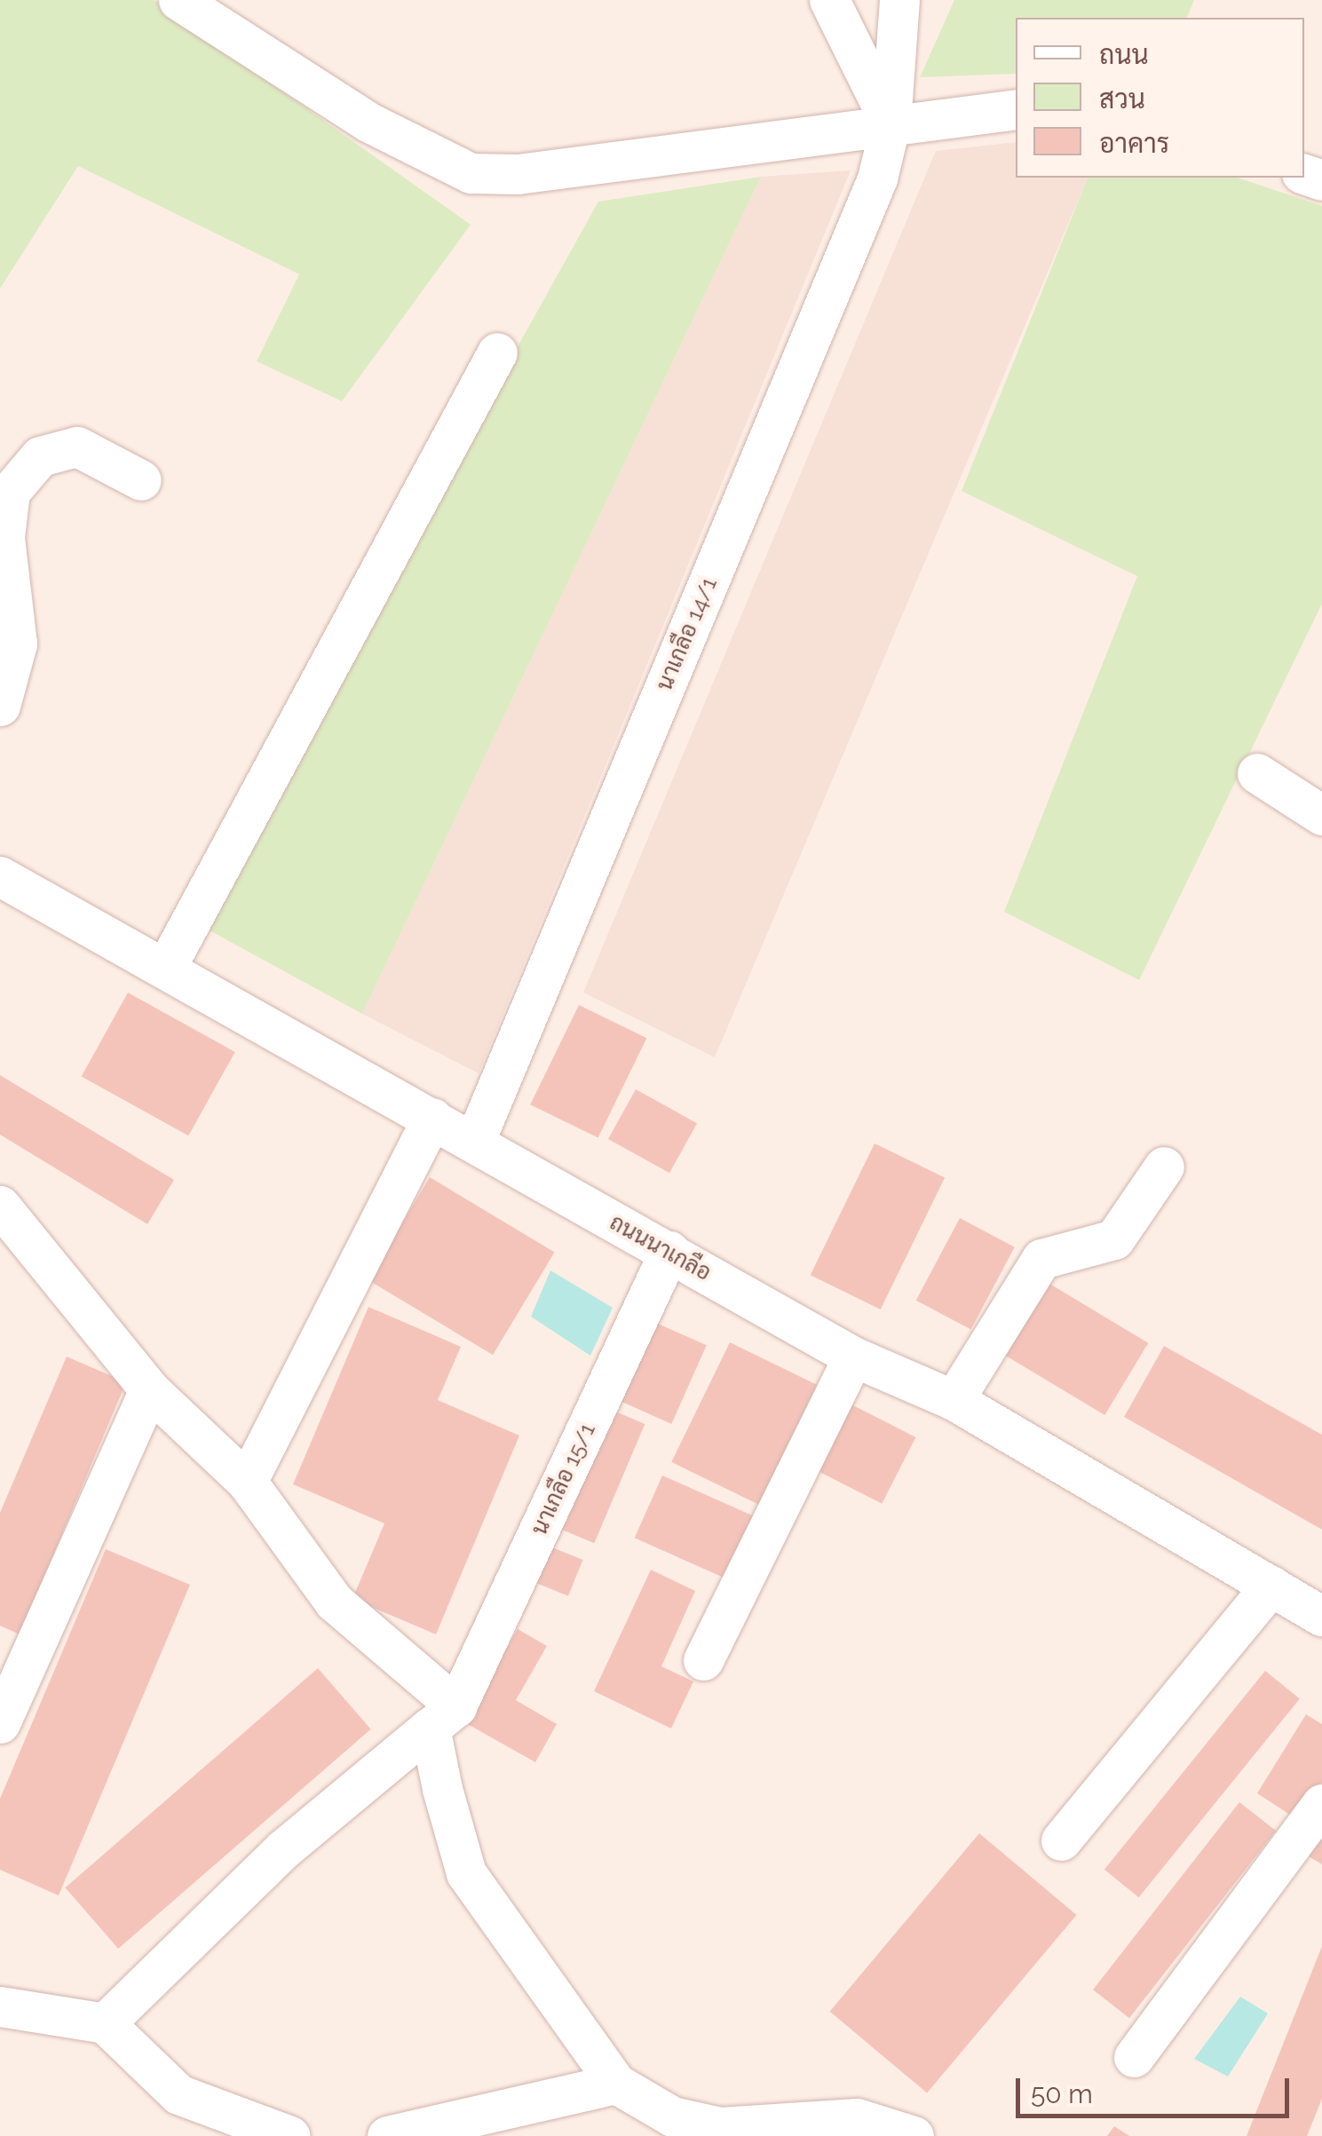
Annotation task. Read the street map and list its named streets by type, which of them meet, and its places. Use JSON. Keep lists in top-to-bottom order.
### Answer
{
  "streets": {
    "street": ["นาเกลือ 14/1", "ถนนนาเกลือ", "นาเกลือ 15/1"]
  },
  "crossings": [
    ["นาเกลือ 14/1", "ถนนนาเกลือ"],
    ["ถนนนาเกลือ", "นาเกลือ 15/1"]
  ],
  "legend": ["ถนน", "สวน", "อาคาร"],
  "scale_bar": "50 m"
}
